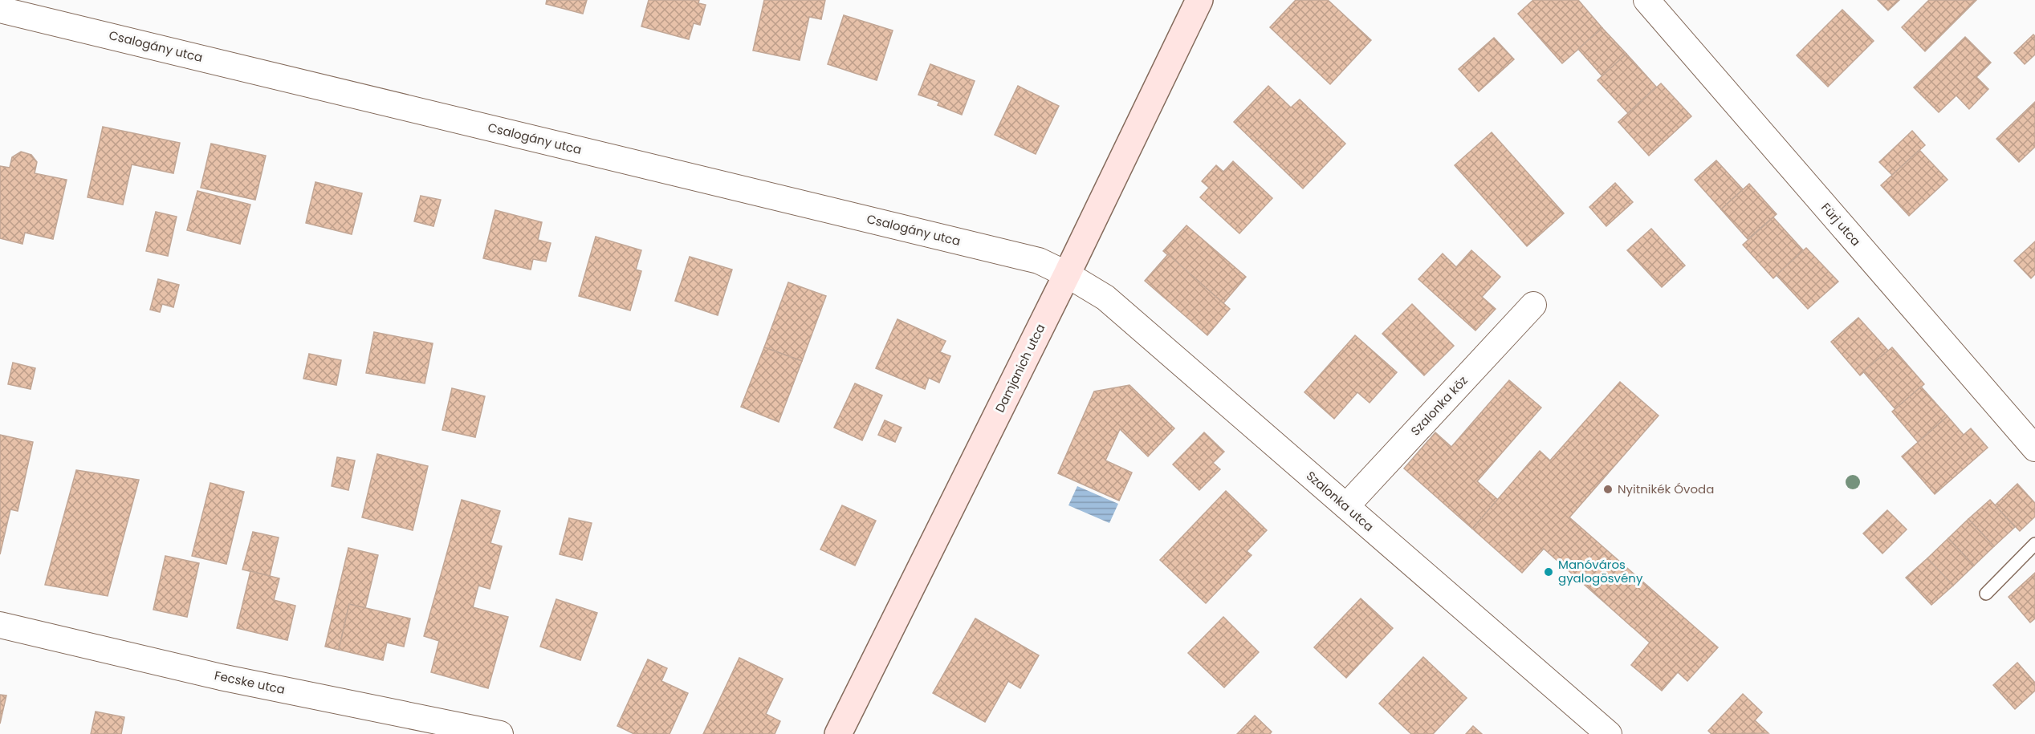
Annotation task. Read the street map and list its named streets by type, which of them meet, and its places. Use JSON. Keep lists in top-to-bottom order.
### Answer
{
  "streets": {
    "main road": ["Damjanich utca"],
    "street": [
      "Csalogány utca",
      "Fürj utca",
      "Szalonka köz",
      "Szalonka utca",
      "Fecske utca"
    ]
  },
  "crossings": [
    ["Csalogány utca", "Damjanich utca"],
    ["Csalogány utca", "Szalonka utca"],
    ["Damjanich utca", "Szalonka utca"],
    ["Szalonka köz", "Szalonka utca"]
  ],
  "places": ["Nyitnikék Óvoda", "Manóváros gyalogösvény"]
}
